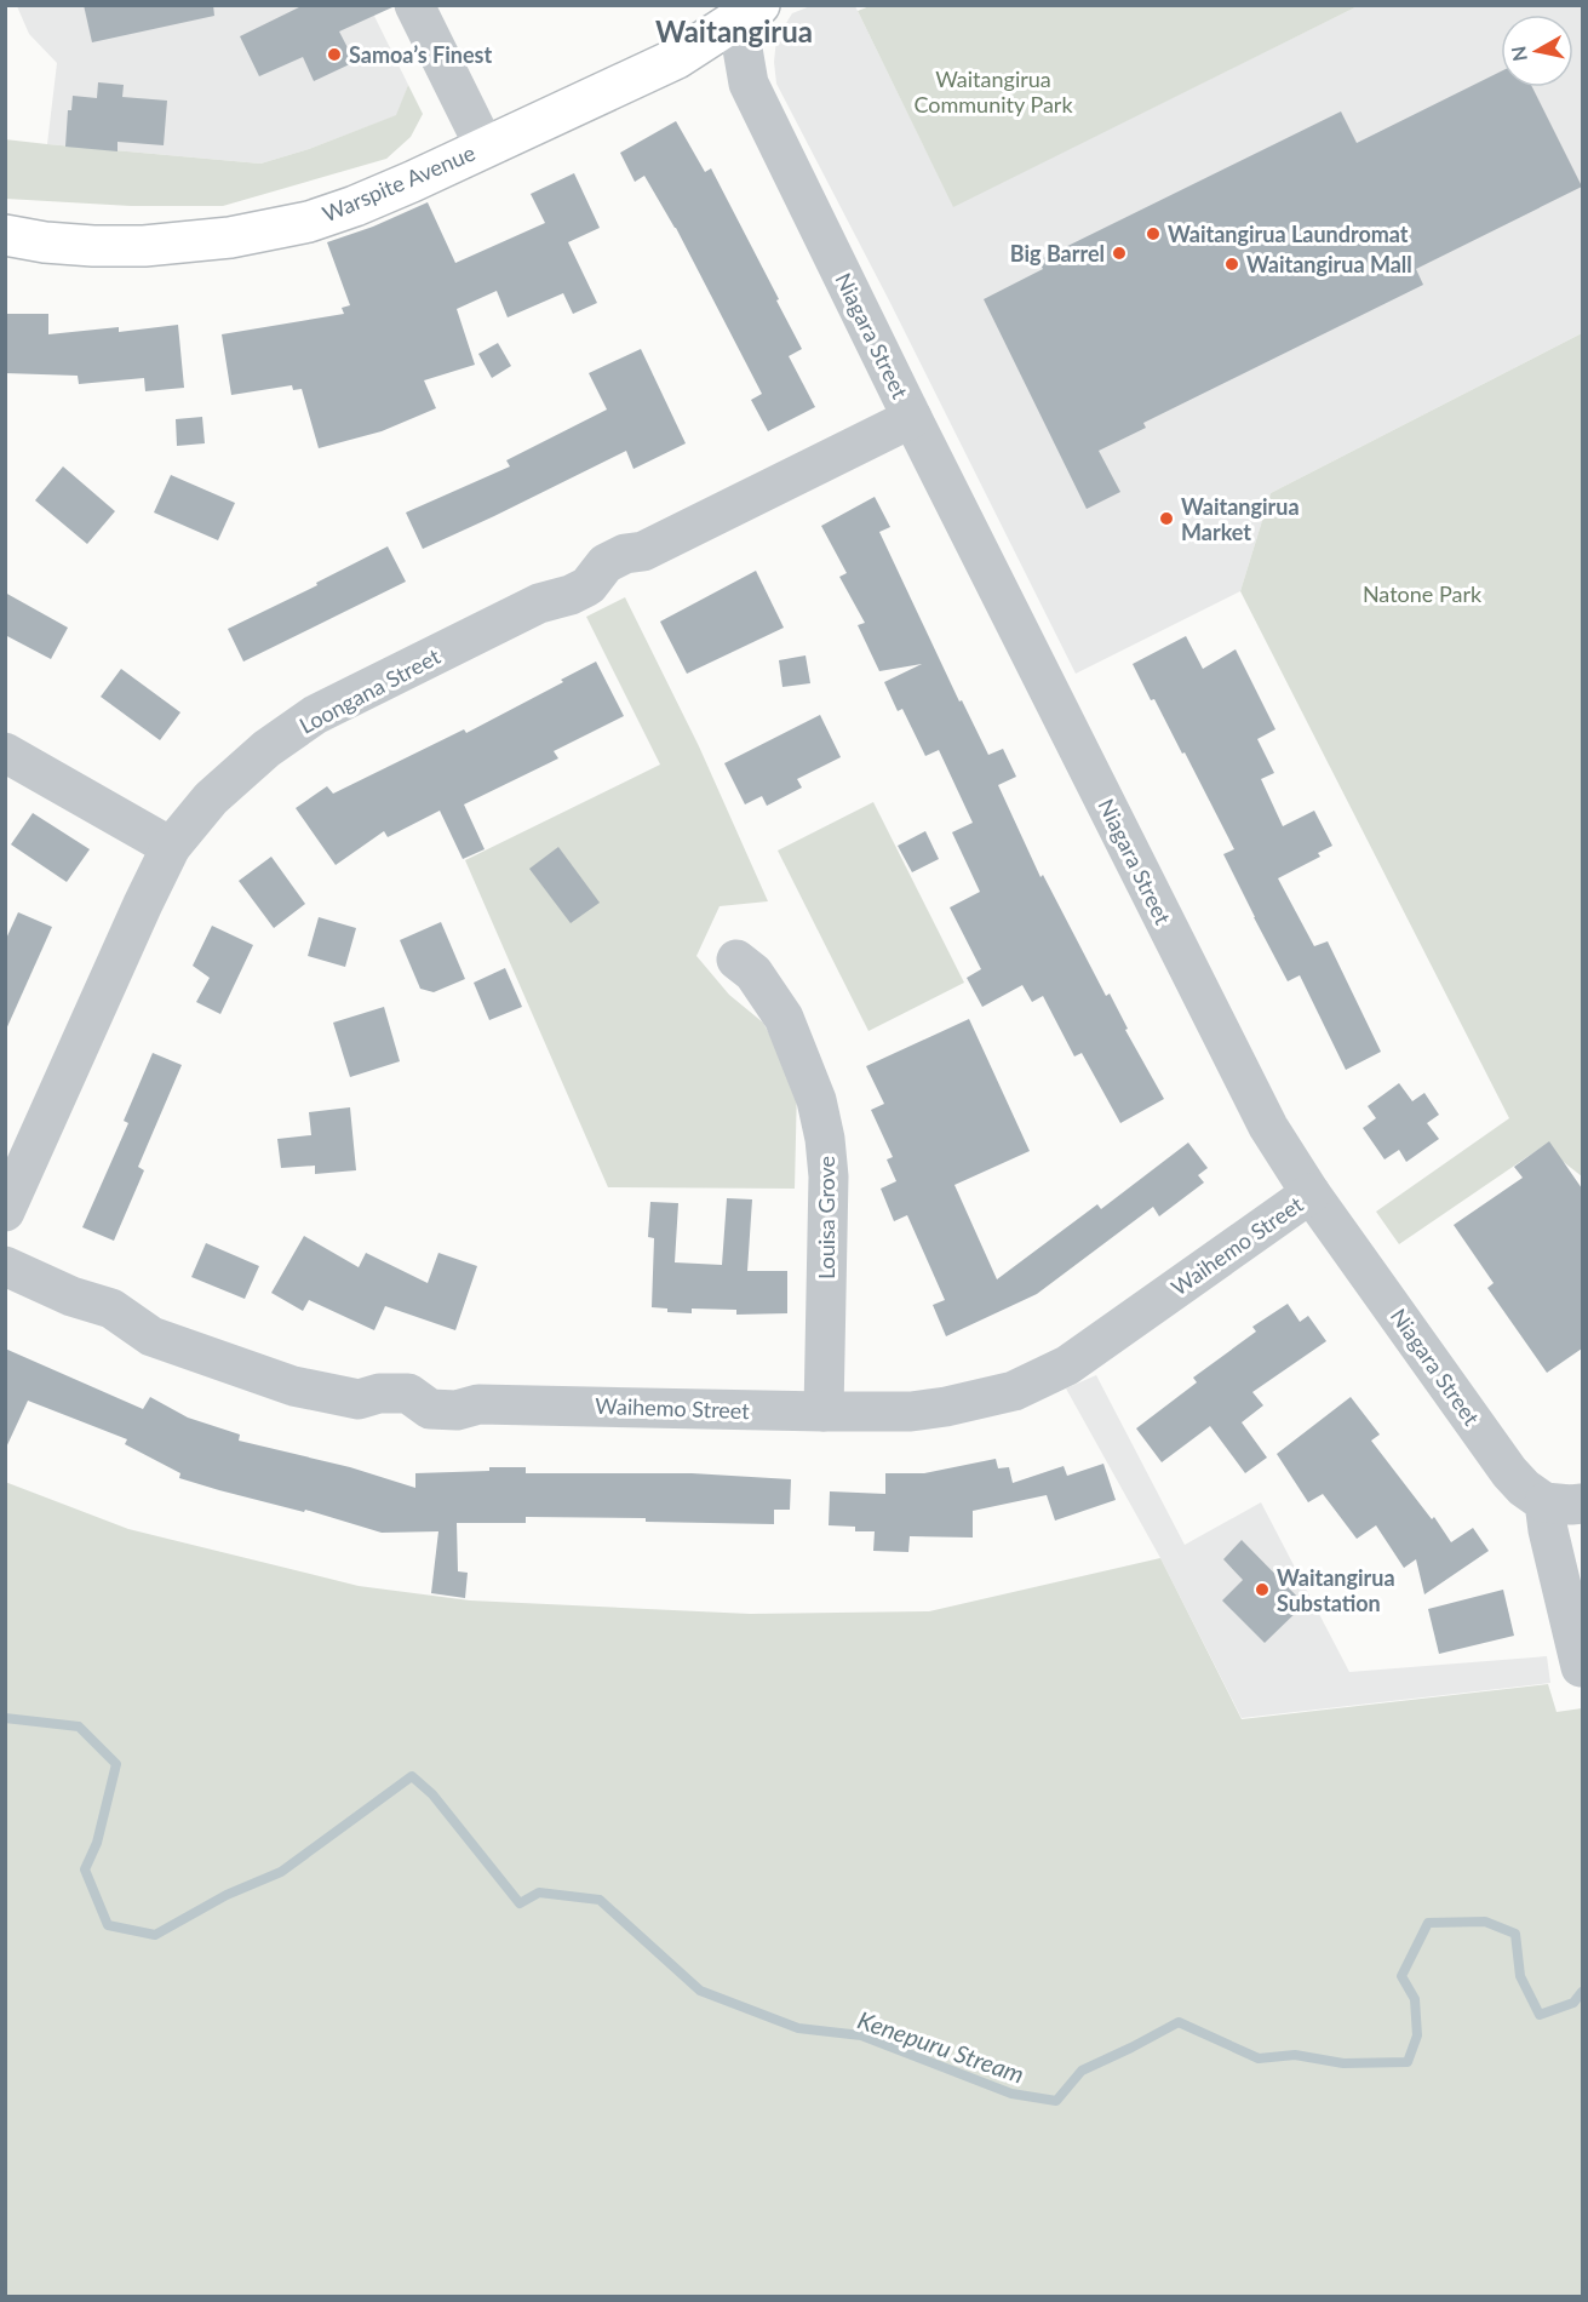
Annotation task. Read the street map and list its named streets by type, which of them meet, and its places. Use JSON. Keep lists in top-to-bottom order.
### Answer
{
  "streets": {
    "main road": ["Warspite Avenue"],
    "street": [
      "Niagara Street",
      "Loongana Street",
      "Louisa Grove",
      "Waihemo Street"
    ]
  },
  "crossings": [
    ["Warspite Avenue", "Niagara Street"],
    ["Niagara Street", "Loongana Street"],
    ["Niagara Street", "Waihemo Street"],
    ["Louisa Grove", "Waihemo Street"]
  ],
  "districts": ["Waitangirua"],
  "water": ["Kenepuru Stream"],
  "parks": ["Waitangirua Community Park", "Natone Park"],
  "places": [
    "Samoa’s Finest",
    "Waitangirua Laundromat",
    "Big Barrel",
    "Waitangirua Mall",
    "Waitangirua Market",
    "Waitangirua Substation"
  ],
  "north": "left"
}
